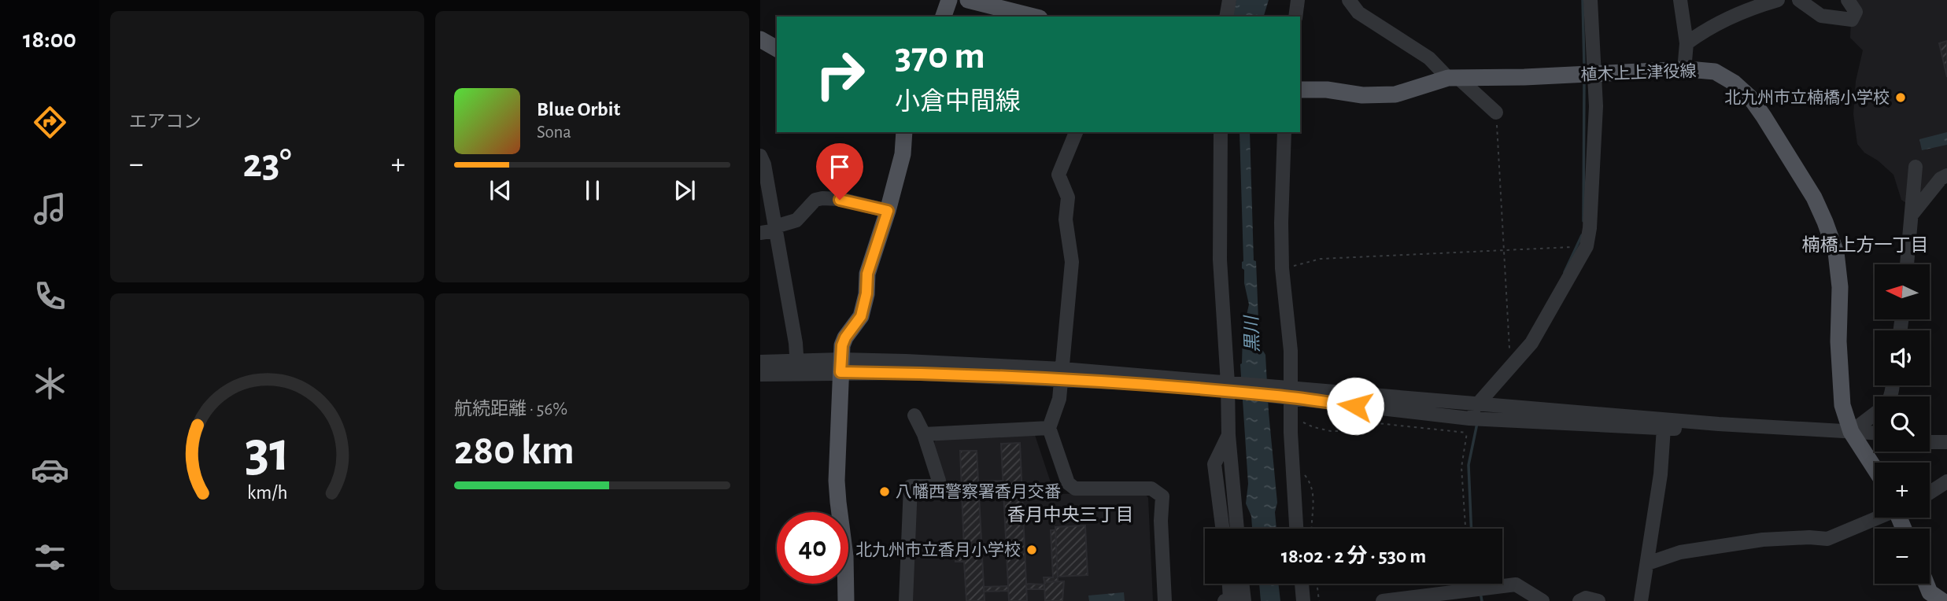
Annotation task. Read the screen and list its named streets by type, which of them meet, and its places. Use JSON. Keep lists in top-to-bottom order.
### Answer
{
  "streets": {
    "main road": ["植木上上津役線"]
  },
  "districts": ["楠橋上方一丁目", "香月中央三丁目"],
  "water": ["黒川"],
  "places": ["北九州市立楠橋小学校", "八幡西警察署香月交番", "北九州市立香月小学校"],
  "north": "left",
  "page": {
    "tabs": "18:00",
    "tile": [
      "エアコン",
      ["航続距離 · 56%", "280 km"]
    ],
    "turn": ["370 m", "小倉中間線"],
    "song": ["Blue Orbit", "Sona"],
    "heat": ["−", "23°", "+"],
    "map_buttons": ["+", "−"],
    "limit": "40",
    "trip": "18:02 · 2 分 · 530 m",
    "gauge": ["31", "km/h"]
  }
}
